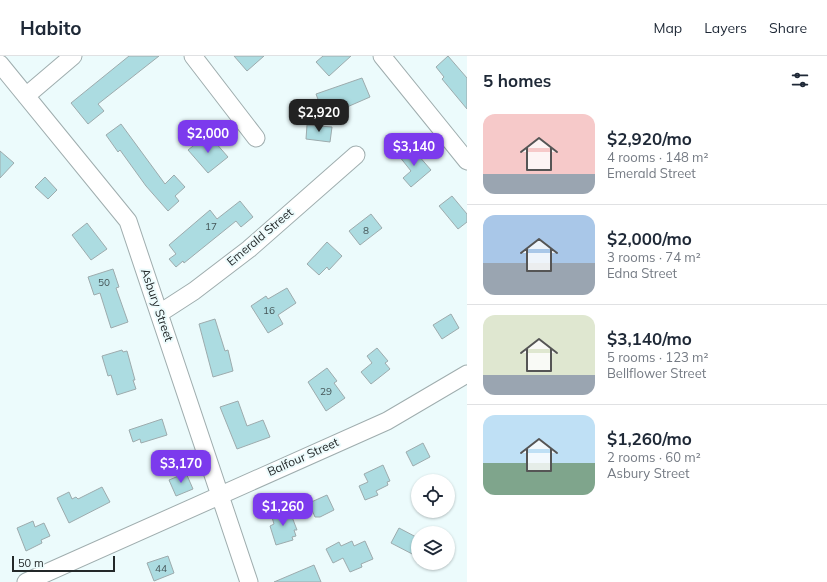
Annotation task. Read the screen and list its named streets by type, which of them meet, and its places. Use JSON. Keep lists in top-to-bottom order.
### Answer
{
  "streets": {
    "street": ["Emerald Street", "Asbury Street", "Balfour Street"]
  },
  "crossings": [
    ["Emerald Street", "Asbury Street"],
    ["Asbury Street", "Balfour Street"]
  ],
  "house_numbers": [
    "17",
    "8",
    "50",
    "16",
    "29",
    "44"
  ],
  "scale_bar": "50 m",
  "page": {
    "header": "Habito",
    "nav": ["Map", "Layers", "Share"],
    "heading": "5 homes",
    "price": [
      "$2,920",
      "$2,000",
      "$3,140",
      "$3,170",
      "$1,260"
    ],
    "list": [
      {
        "name": "$2,920/mo",
        "note": "4 rooms · 148 m² · Emerald Street"
      },
      {
        "name": "$2,000/mo",
        "note": "3 rooms · 74 m² · Edna Street"
      },
      {
        "name": "$3,140/mo",
        "note": "5 rooms · 123 m² · Bellflower Street"
      },
      {
        "name": "$1,260/mo",
        "note": "2 rooms · 60 m² · Asbury Street"
      }
    ],
    "scale": "50 m"
  }
}
